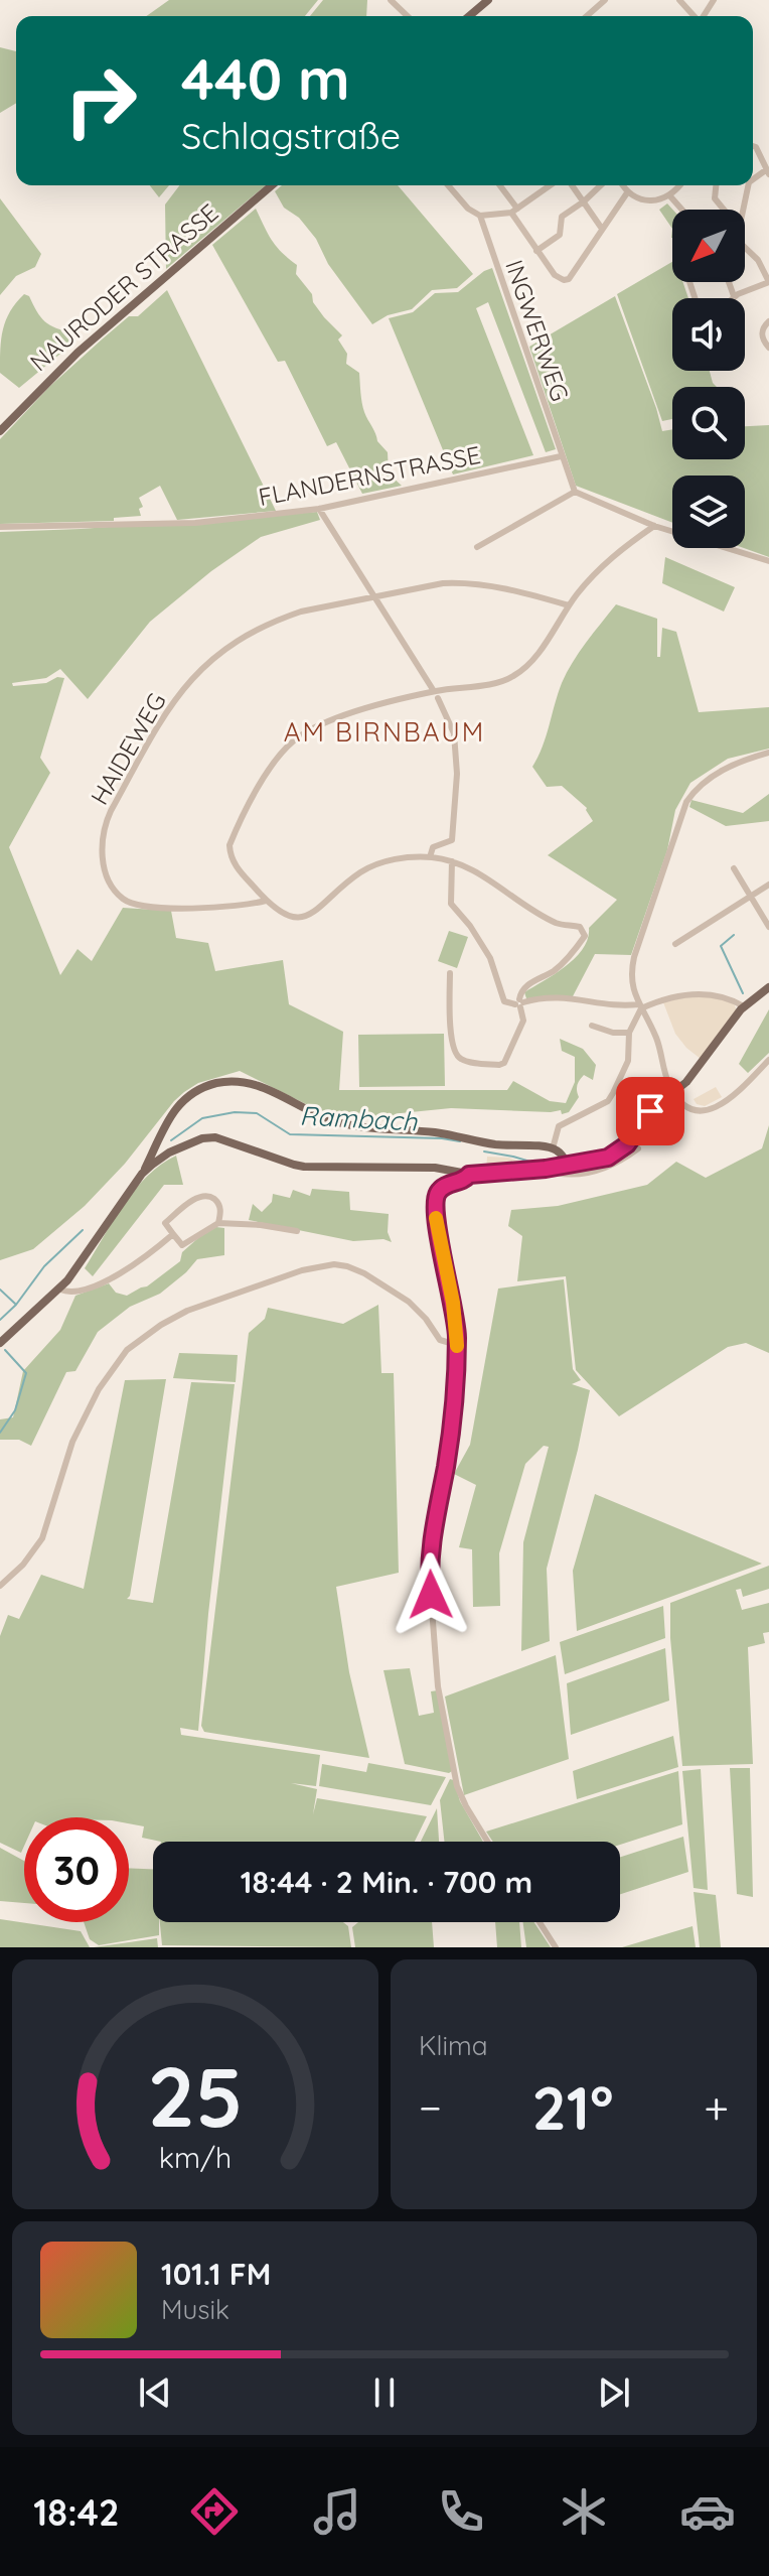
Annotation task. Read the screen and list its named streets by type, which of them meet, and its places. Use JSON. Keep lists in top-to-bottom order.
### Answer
{
  "streets": {
    "main road": ["NAURODER STRASSE"],
    "street": ["INGWERWEG", "FLANDERNSTRASSE", "HAIDEWEG"]
  },
  "crossings": [
    ["INGWERWEG", "FLANDERNSTRASSE"]
  ],
  "districts": ["AM BIRNBAUM"],
  "water": ["Rambach"],
  "north": "bottom left",
  "page": {
    "turn": ["440 m", "Schlagstraße"],
    "limit": "30",
    "trip": "18:44 · 2 Min. · 700 m",
    "tile": "Klima",
    "heat": ["−", "21°", "+"],
    "song": ["101.1 FM", "Musik"],
    "tabs": "18:42",
    "gauge": ["25", "km/h"]
  }
}
